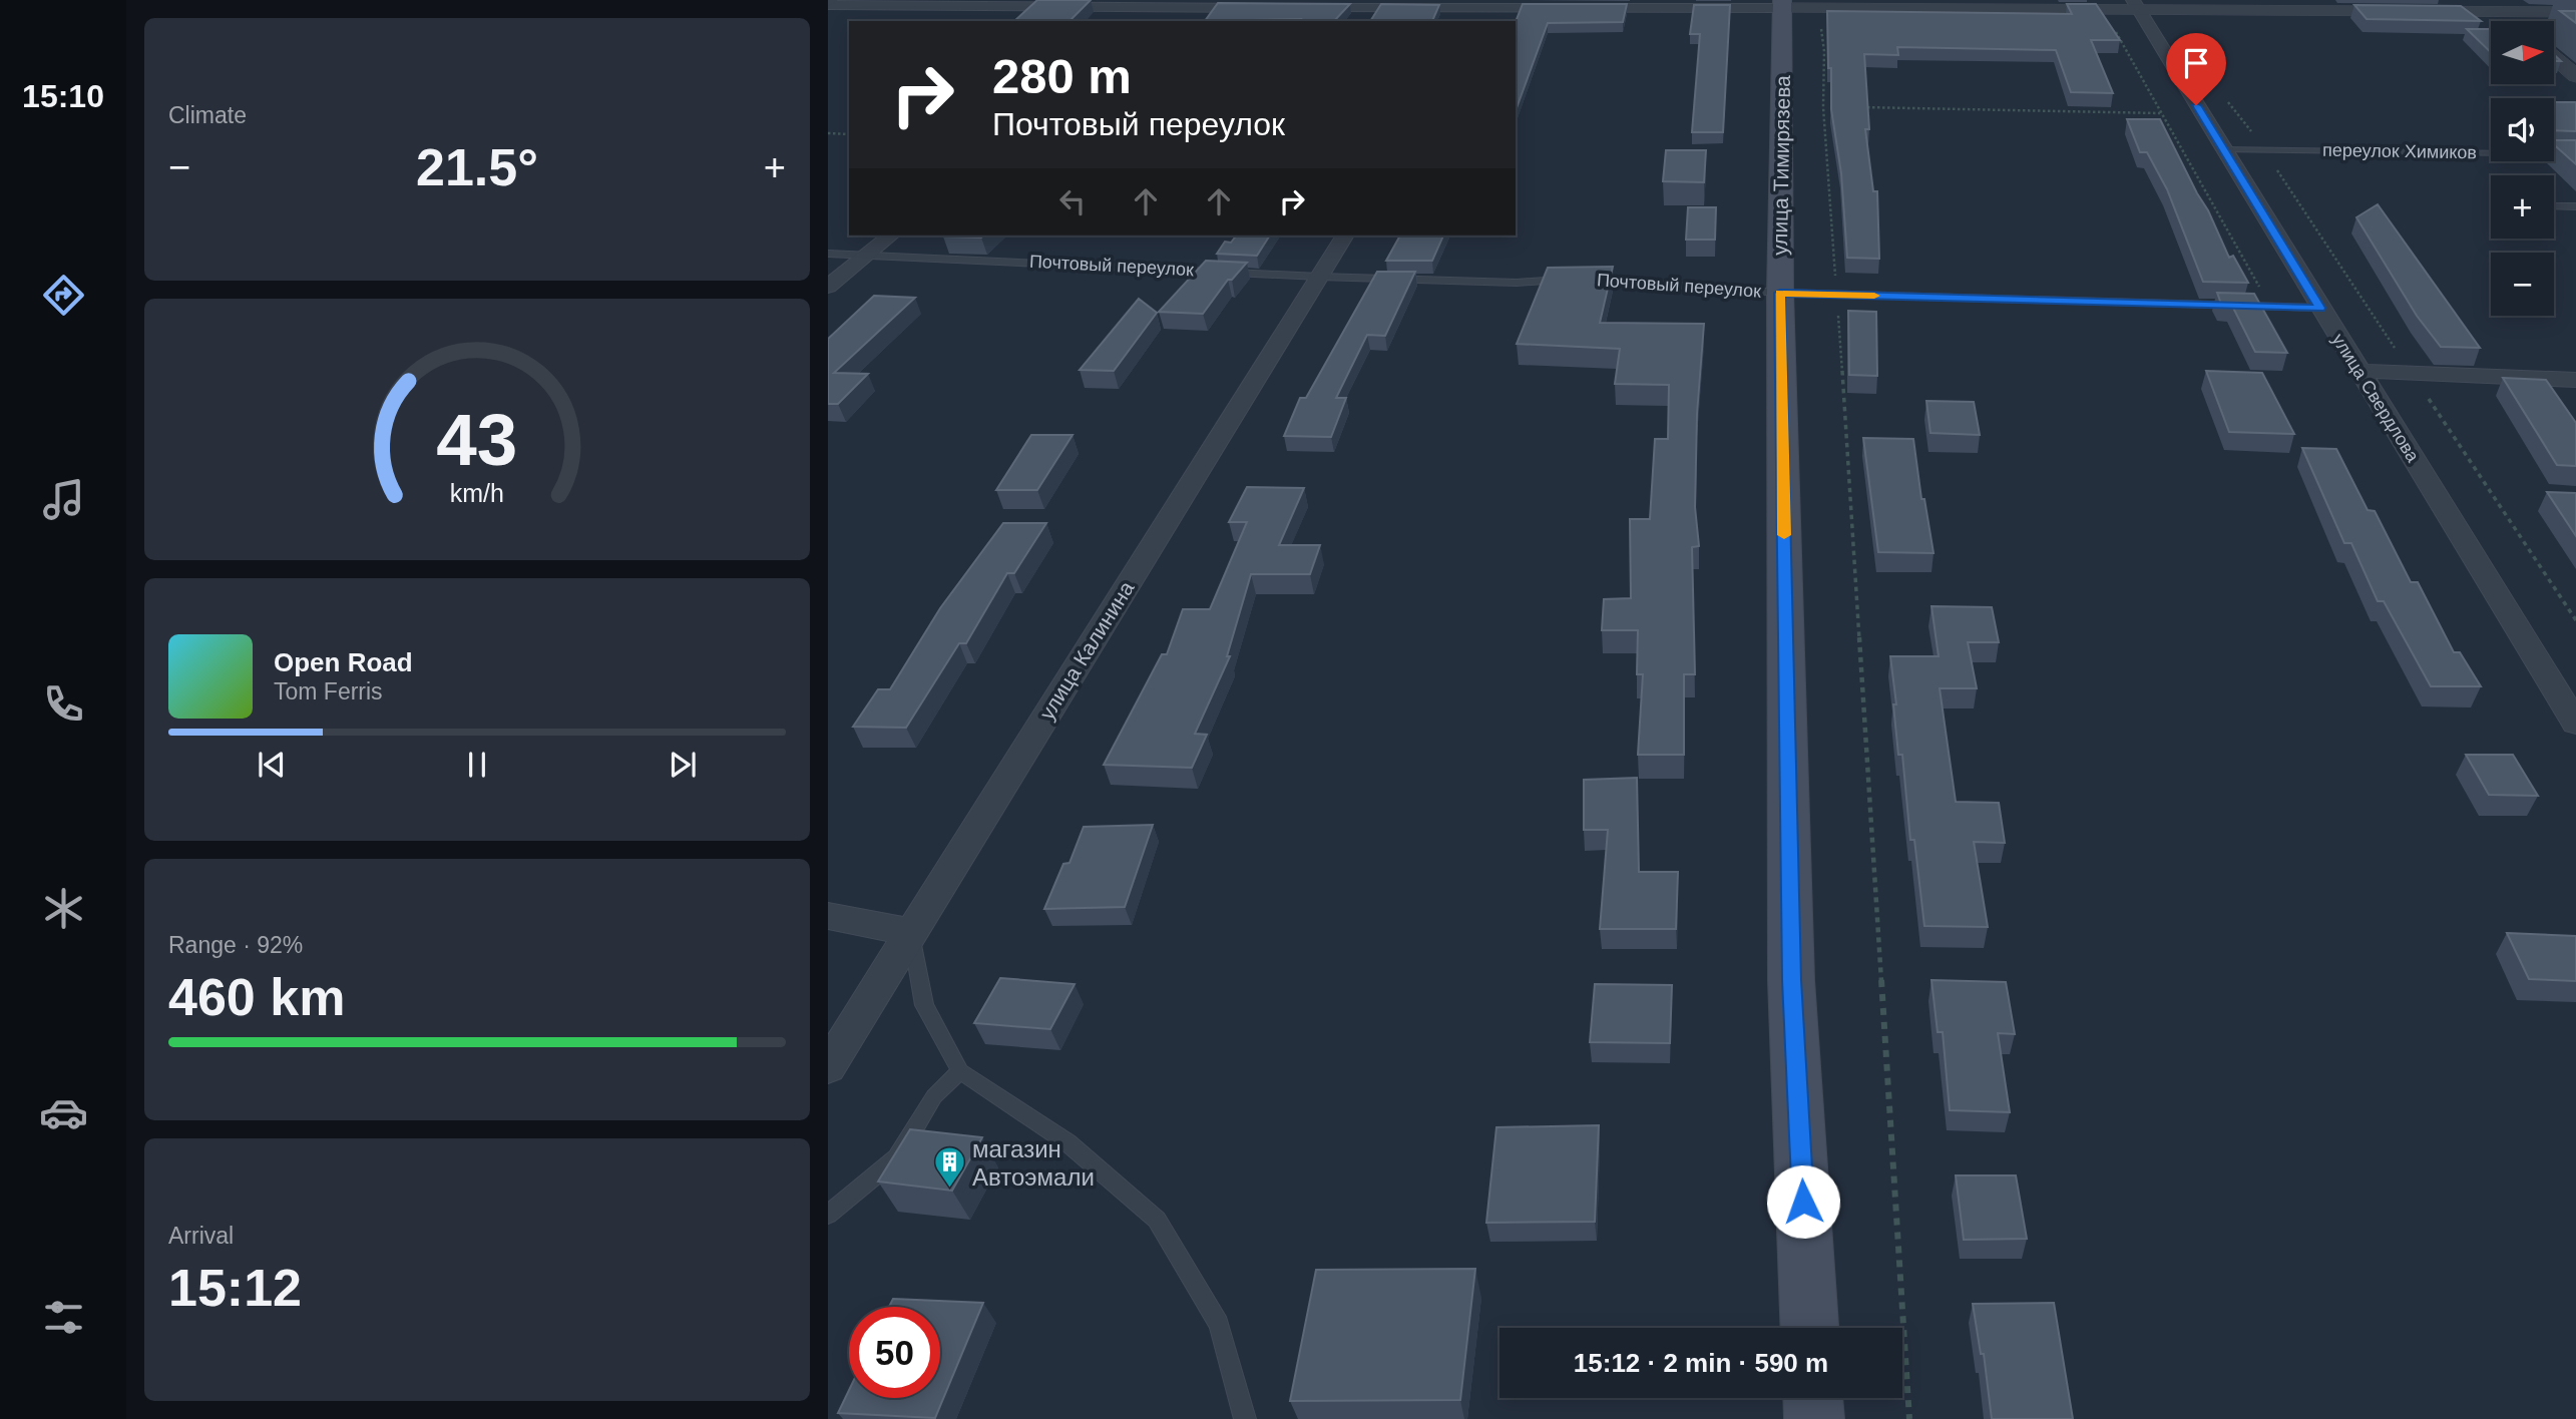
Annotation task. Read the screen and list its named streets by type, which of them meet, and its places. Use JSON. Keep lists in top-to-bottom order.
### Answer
{
  "streets": {
    "main road": ["улица Тимирязева"],
    "street": ["улица Свердлова", "улица Калинина"],
    "lane": ["переулок Химиков", "Почтовый переулок"]
  },
  "crossings": [
    ["переулок Химиков", "улица Свердлова"],
    ["улица Тимирязева", "Почтовый переулок"],
    ["Почтовый переулок", "улица Свердлова"],
    ["Почтовый переулок", "улица Калинина"]
  ],
  "places": {
    "building": ["магазин Автоэмали"]
  },
  "north": "right",
  "page": {
    "tabs": "15:10",
    "tile": [
      "Climate",
      ["Range · 92%", "460 km"],
      ["Arrival", "15:12"]
    ],
    "map_buttons": ["+", "−"],
    "turn": ["280 m", "Почтовый переулок"],
    "heat": ["−", "21.5°", "+"],
    "song": ["Open Road", "Tom Ferris"],
    "limit": "50",
    "trip": "15:12 · 2 min · 590 m",
    "gauge": ["43", "km/h"]
  }
}
